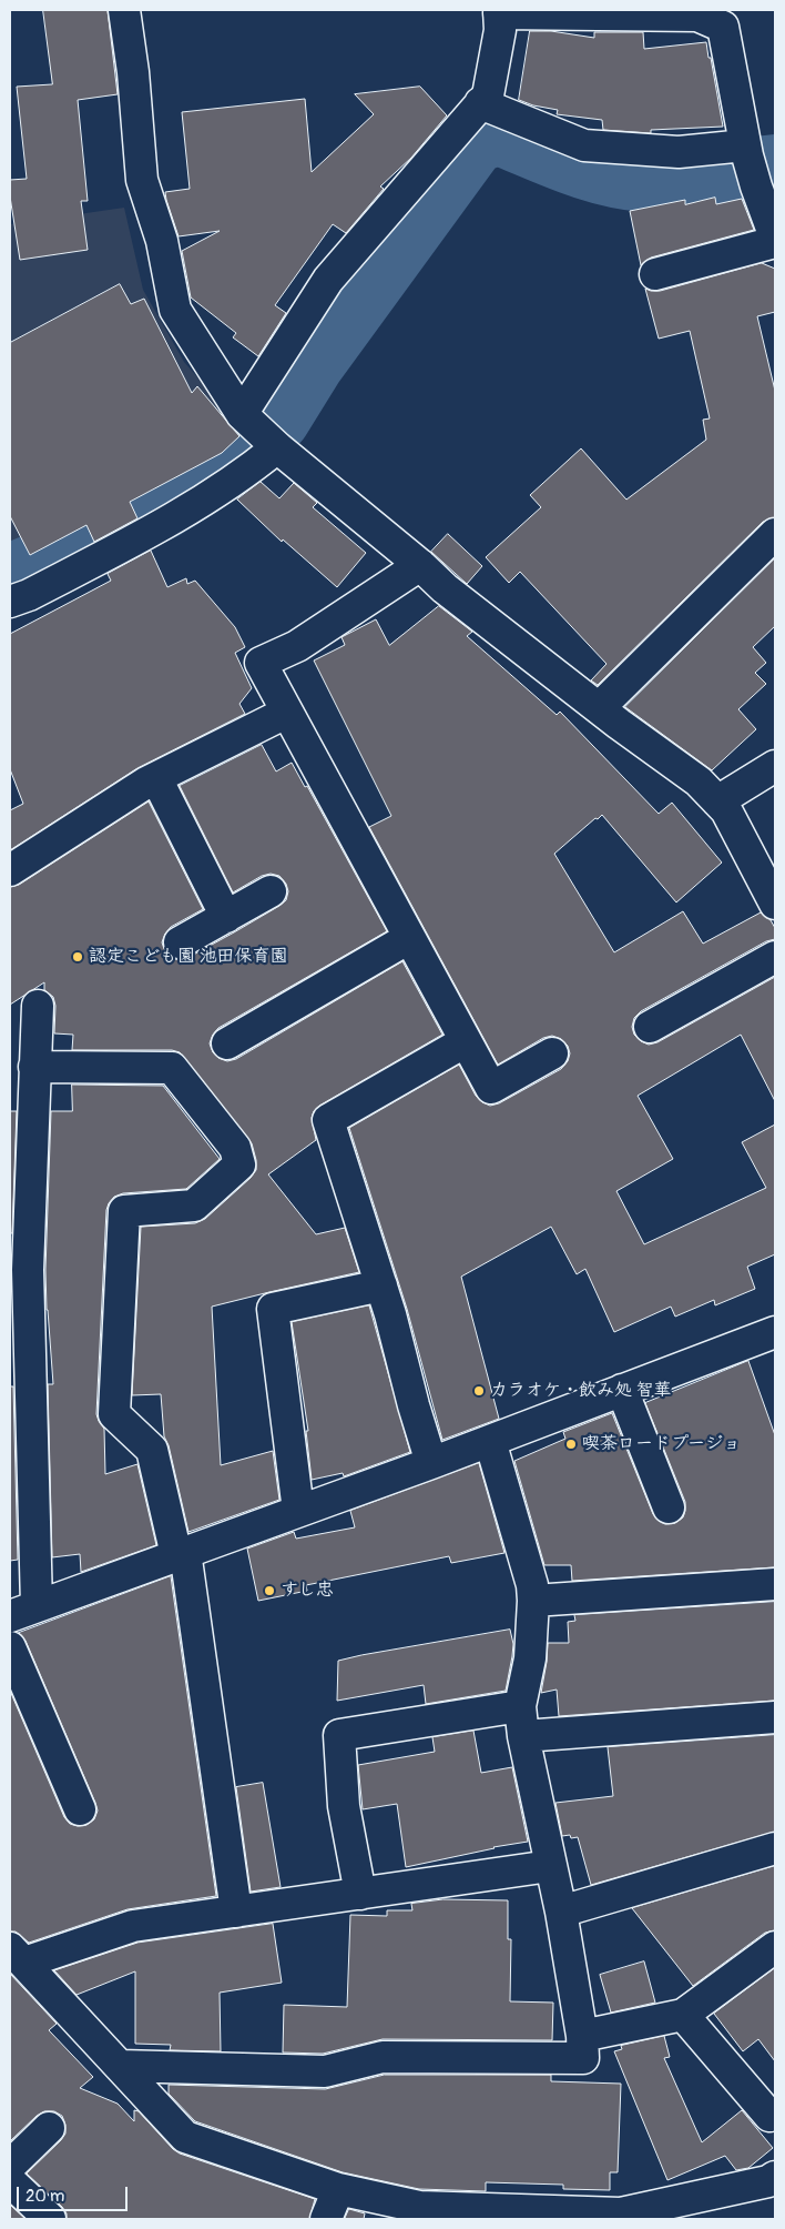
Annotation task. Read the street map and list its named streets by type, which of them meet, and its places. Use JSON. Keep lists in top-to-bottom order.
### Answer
{
  "places": [
    "認定こども園 池田保育園",
    "カラオケ・飲み処 智華",
    "喫茶ロードプージョ",
    "すし忠"
  ],
  "scale_bar": "20 m"
}
